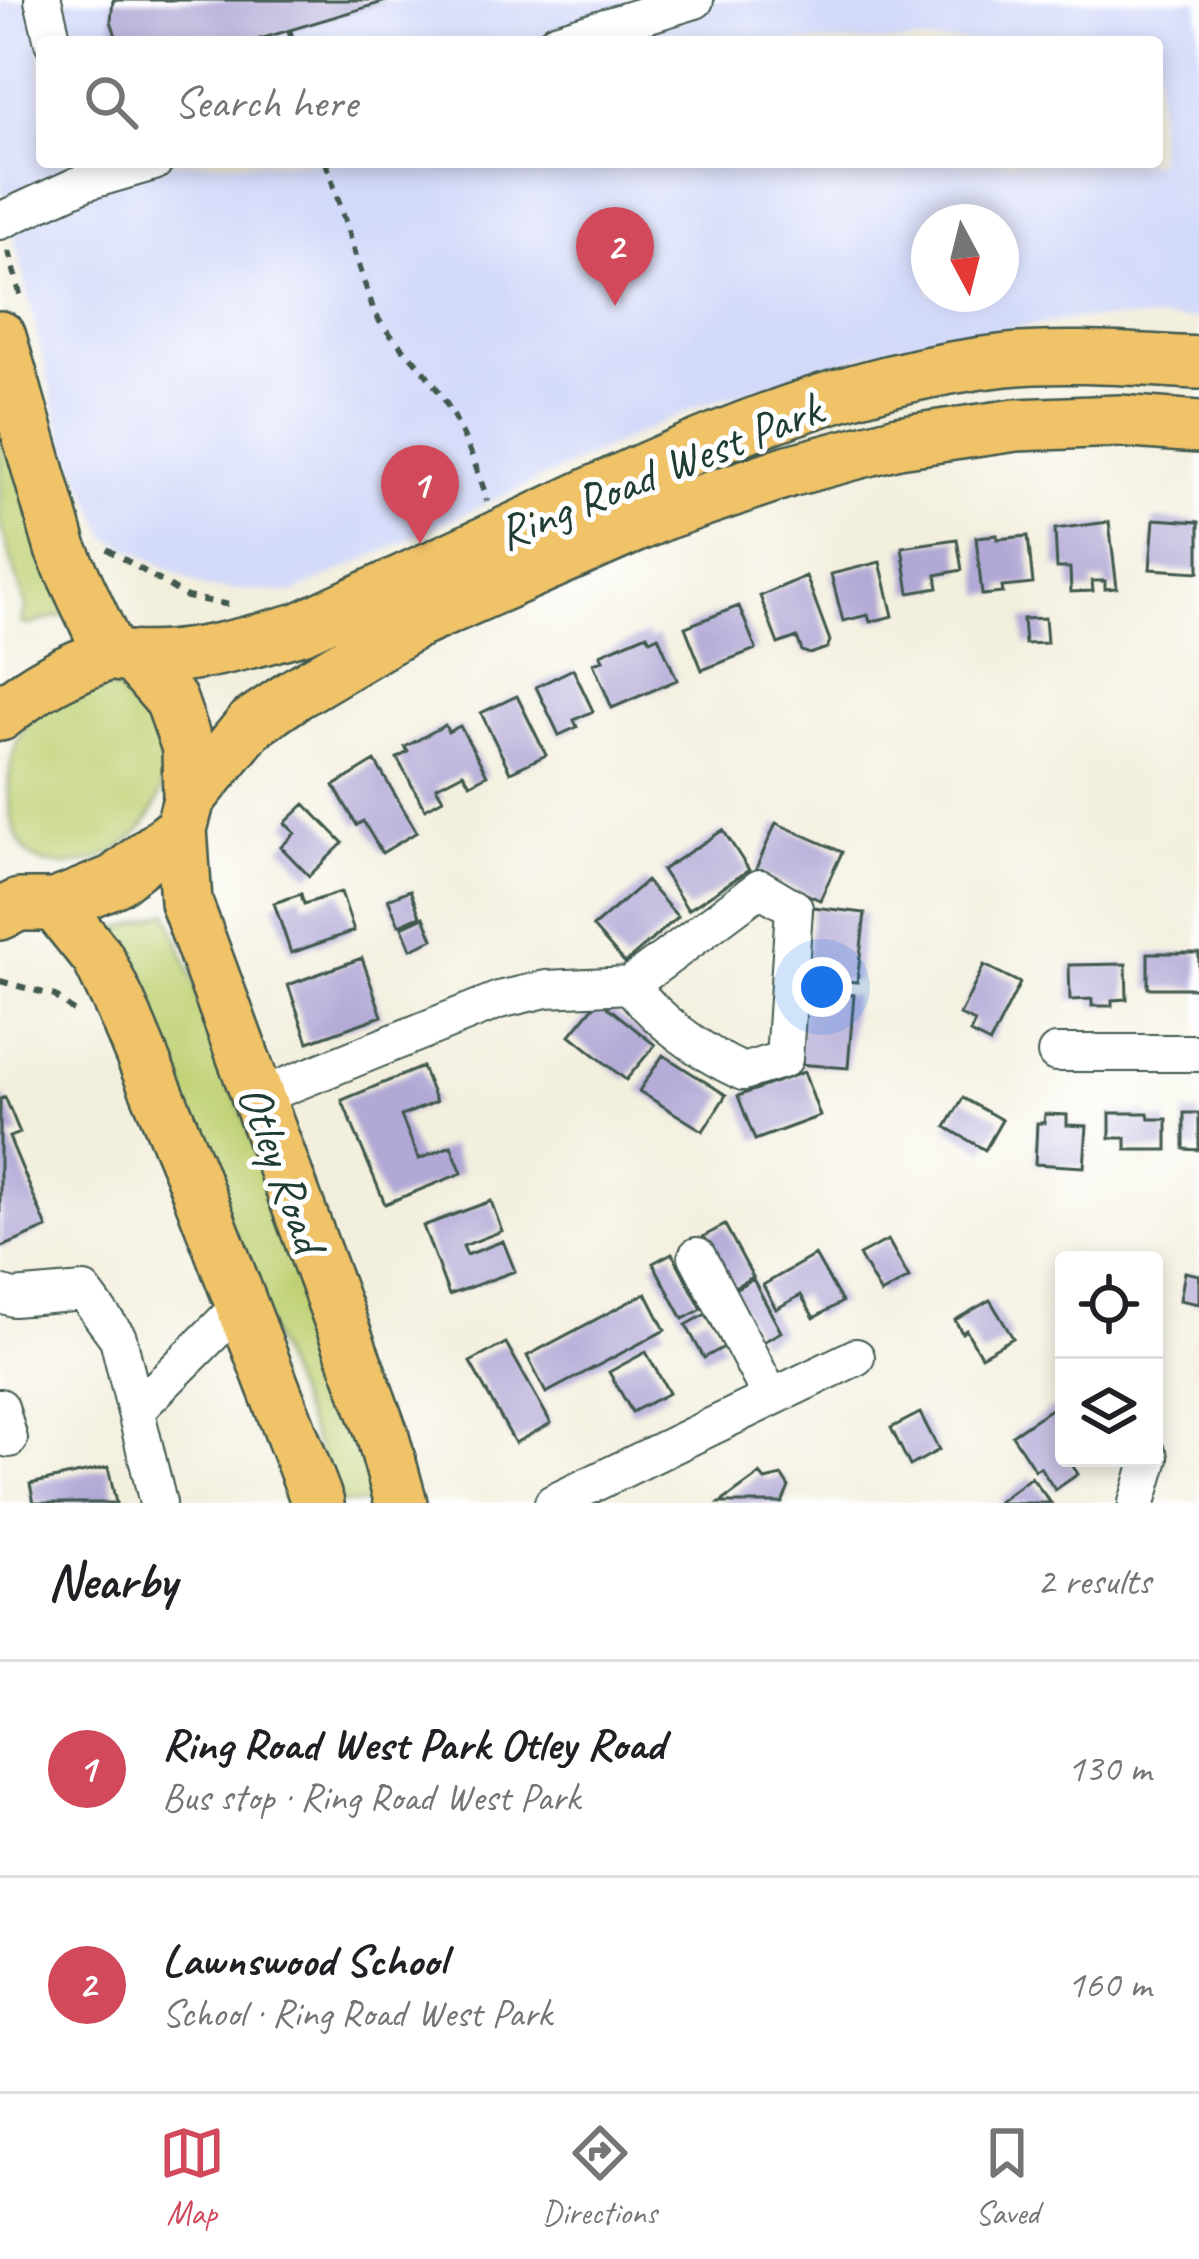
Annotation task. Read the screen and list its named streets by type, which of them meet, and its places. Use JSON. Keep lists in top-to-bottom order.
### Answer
{
  "streets": {
    "highway": ["Ring Road West Park", "Otley Road"]
  },
  "crossings": [
    ["Ring Road West Park", "Otley Road"]
  ],
  "north": "bottom",
  "page": {
    "search": "Search here",
    "pins": ["2", "1"],
    "heading": ["Nearby", "2 results"],
    "list": [
      {
        "mark": "1",
        "name": "Ring Road West Park Otley Road",
        "note": "Bus stop · Ring Road West Park",
        "value": "130 m"
      },
      {
        "mark": "2",
        "name": "Lawnswood School",
        "note": "School · Ring Road West Park",
        "value": "160 m"
      }
    ],
    "nav": ["Map", "Directions", "Saved"]
  }
}
